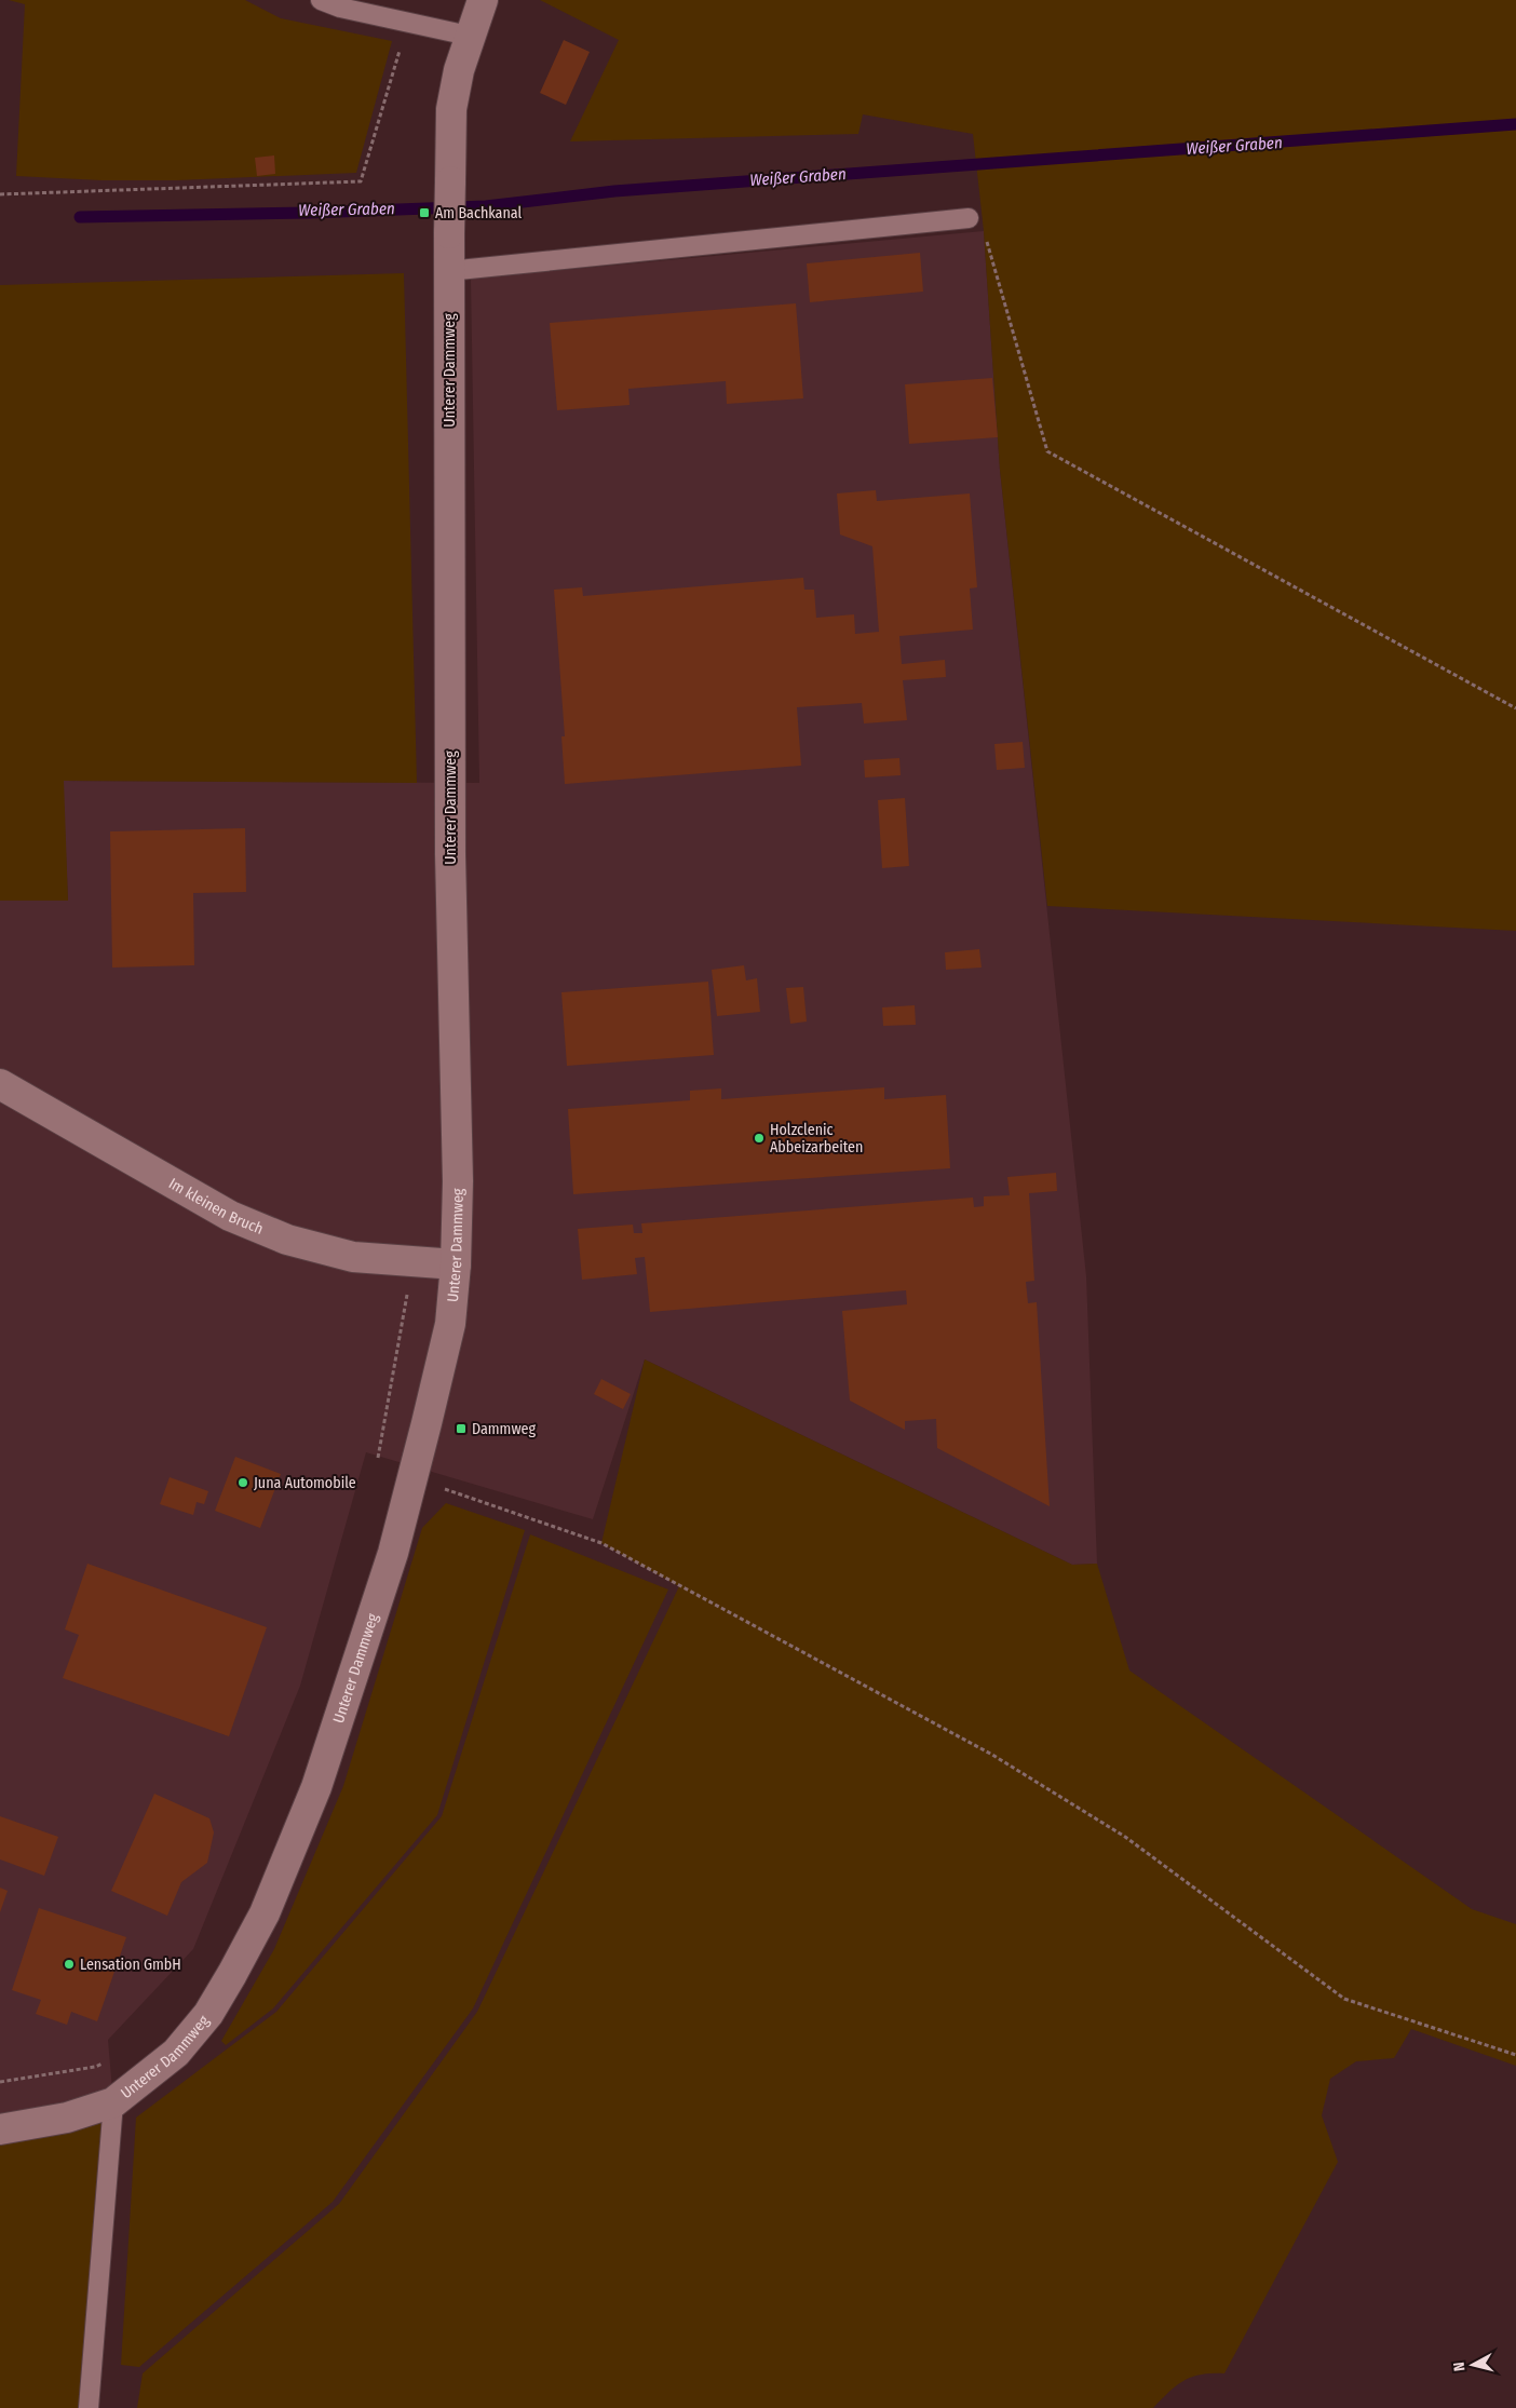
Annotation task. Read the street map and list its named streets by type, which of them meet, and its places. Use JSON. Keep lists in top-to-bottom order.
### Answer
{
  "streets": {
    "street": ["Unterer Dammweg", "Im kleinen Bruch"]
  },
  "crossings": [
    ["Unterer Dammweg", "Im kleinen Bruch"]
  ],
  "water": ["Weißer Graben"],
  "places": {
    "transit": ["Am Bachkanal", "Dammweg"],
    "other": ["Holzclenic Abbeizarbeiten", "Juna Automobile", "Lensation GmbH"]
  },
  "north": "left"
}
